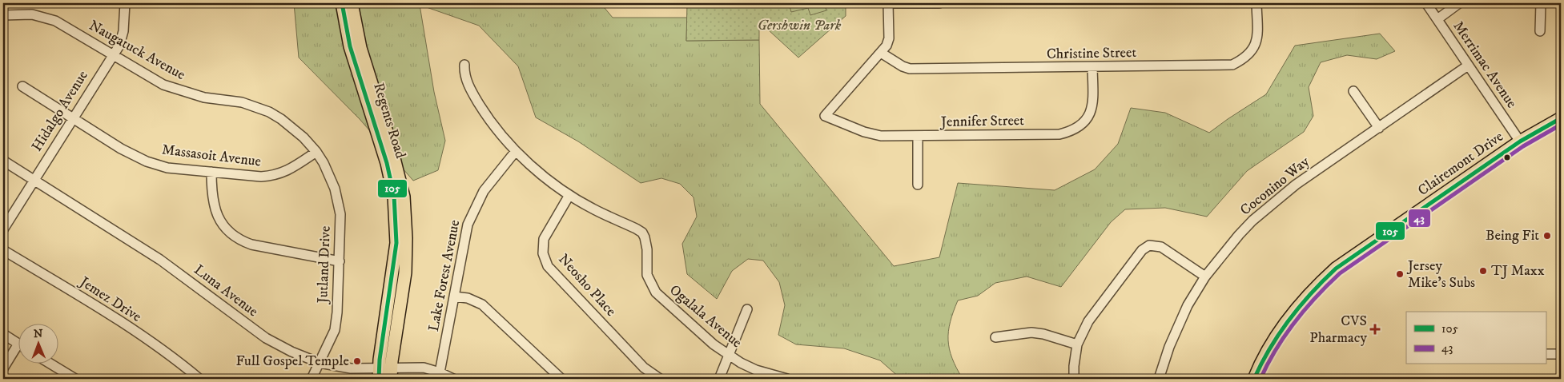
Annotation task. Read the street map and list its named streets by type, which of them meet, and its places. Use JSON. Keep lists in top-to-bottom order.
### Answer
{
  "streets": {
    "main road": ["Regents Road", "Clairemont Drive"],
    "street": [
      "Naugatuck Avenue",
      "Christine Street",
      "Merrimac Avenue",
      "Hidalgo Avenue",
      "Jennifer Street",
      "Massasoit Avenue",
      "Coconino Way",
      "Jutland Drive",
      "Lake Forest Avenue",
      "Neosho Place",
      "Luna Avenue",
      "Jemez Drive",
      "Ogalala Avenue"
    ]
  },
  "crossings": [
    ["Naugatuck Avenue", "Hidalgo Avenue"],
    ["Naugatuck Avenue", "Massasoit Avenue"],
    ["Naugatuck Avenue", "Jutland Drive"],
    ["Christine Street", "Jennifer Street"],
    ["Merrimac Avenue", "Clairemont Drive"],
    ["Merrimac Avenue", "Coconino Way"],
    ["Hidalgo Avenue", "Massasoit Avenue"],
    ["Hidalgo Avenue", "Luna Avenue"],
    ["Regents Road", "Luna Avenue"],
    ["Massasoit Avenue", "Jutland Drive"],
    ["Jutland Drive", "Luna Avenue"],
    ["Lake Forest Avenue", "Luna Avenue"],
    ["Lake Forest Avenue", "Ogalala Avenue"],
    ["Neosho Place", "Ogalala Avenue"]
  ],
  "parks": ["Gershwin Park"],
  "places": {
    "other": [
      "Being Fit",
      "TJ Maxx",
      "Jersey Mike's Subs",
      "Full Gospel Temple"
    ],
    "health": ["CVS Pharmacy"]
  },
  "lines": ["transit line 105", "transit line 43"],
  "legend": ["105", "43"],
  "north": "top"
}
